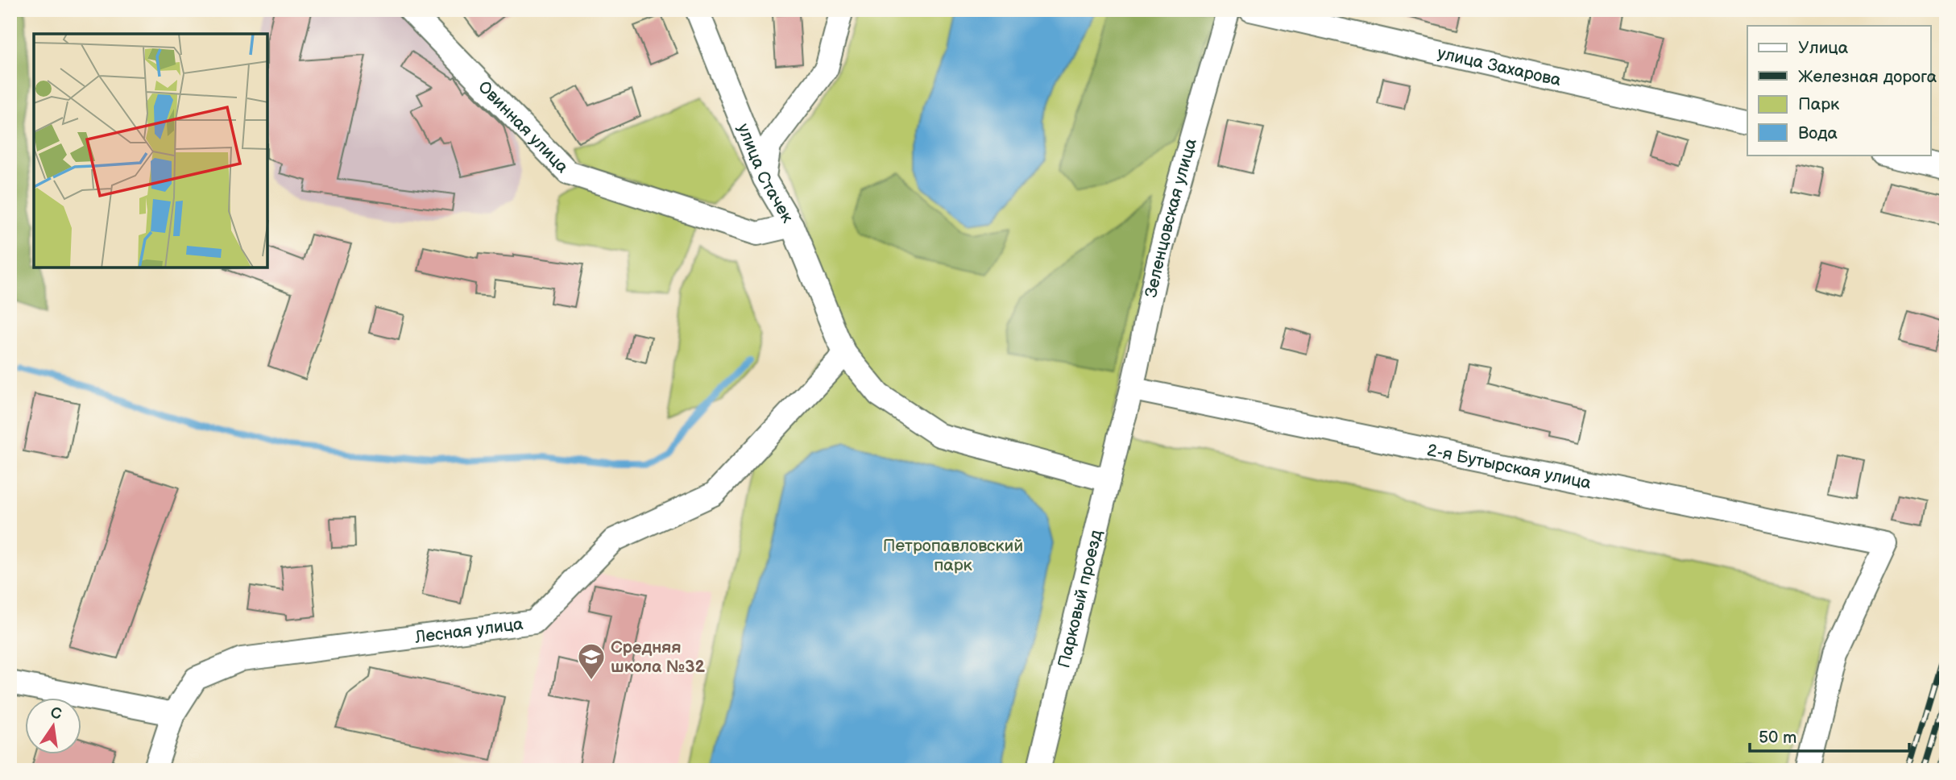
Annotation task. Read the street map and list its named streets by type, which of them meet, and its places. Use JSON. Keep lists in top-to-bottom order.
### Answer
{
  "streets": {
    "street": [
      "улица Захарова",
      "Овинная улица",
      "улица Стачек",
      "Зеленцовская улица",
      "2-я Бутырская улица",
      "Парковый проезд",
      "Лесная улица"
    ]
  },
  "crossings": [
    ["Овинная улица", "улица Стачек"],
    ["улица Стачек", "Парковый проезд"],
    ["улица Стачек", "Лесная улица"],
    ["Зеленцовская улица", "2-я Бутырская улица"],
    ["Зеленцовская улица", "Парковый проезд"]
  ],
  "parks": ["Петропавловский парк"],
  "places": {
    "school or university": ["Средняя школа №32"]
  },
  "legend": [
    "Улица",
    "Железная дорога",
    "Парк",
    "Вода"
  ],
  "scale_bar": "50 m",
  "north": "top"
}
